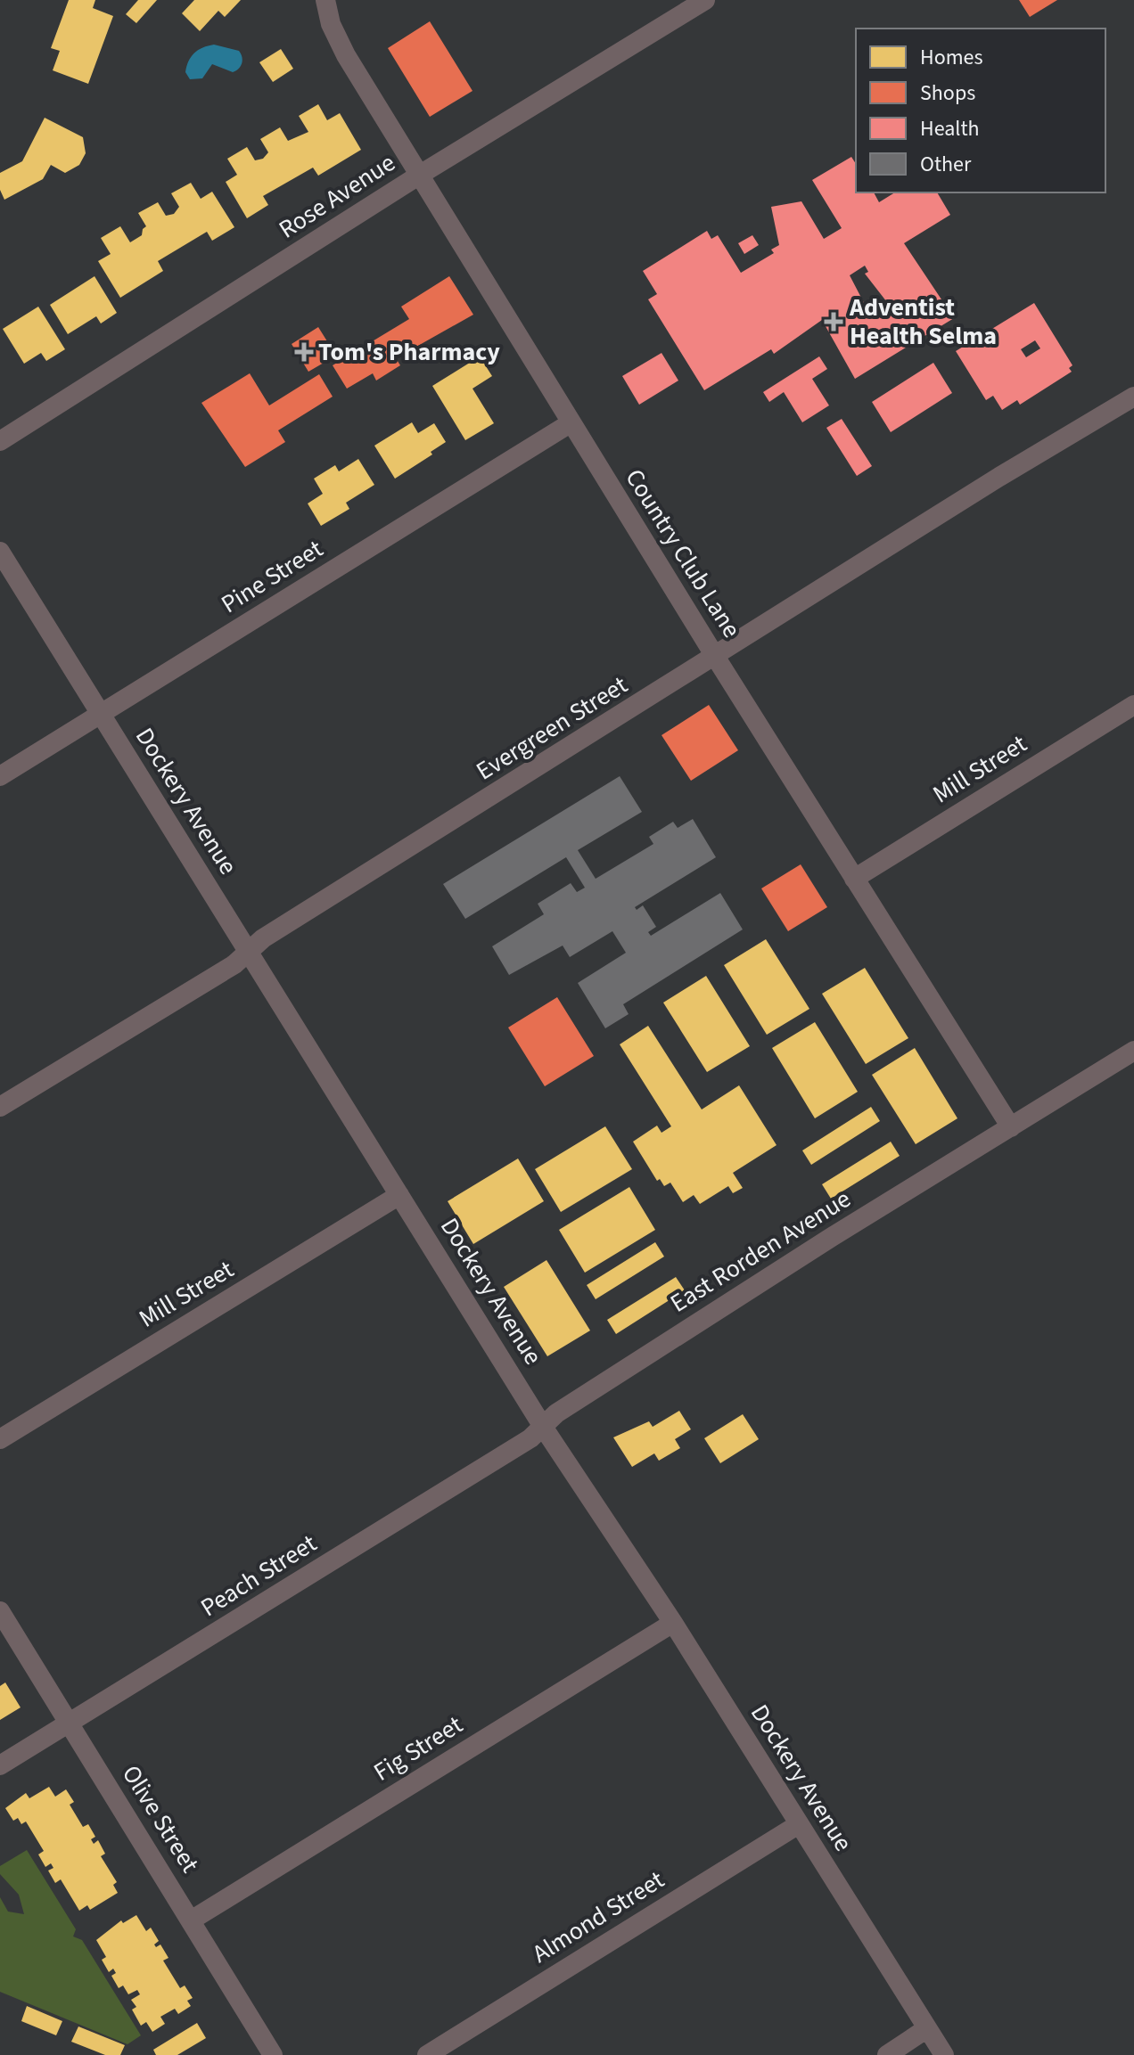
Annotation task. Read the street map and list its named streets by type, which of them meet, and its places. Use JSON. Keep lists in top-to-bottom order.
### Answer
{
  "streets": {
    "street": [
      "Rose Avenue",
      "Country Club Lane",
      "Pine Street",
      "Evergreen Street",
      "Mill Street",
      "Dockery Avenue",
      "East Rorden Avenue",
      "Peach Street",
      "Fig Street",
      "Olive Street",
      "Almond Street"
    ]
  },
  "crossings": [
    ["Rose Avenue", "Country Club Lane"],
    ["Country Club Lane", "Pine Street"],
    ["Country Club Lane", "Evergreen Street"],
    ["Country Club Lane", "Mill Street"],
    ["Country Club Lane", "East Rorden Avenue"],
    ["Pine Street", "Dockery Avenue"],
    ["Evergreen Street", "Dockery Avenue"],
    ["Mill Street", "Dockery Avenue"],
    ["Dockery Avenue", "East Rorden Avenue"],
    ["Dockery Avenue", "Peach Street"],
    ["Dockery Avenue", "Fig Street"],
    ["Dockery Avenue", "Almond Street"],
    ["East Rorden Avenue", "Peach Street"],
    ["Peach Street", "Olive Street"],
    ["Fig Street", "Olive Street"]
  ],
  "places": {
    "health": ["Adventist Health Selma", "Tom's Pharmacy"]
  },
  "legend": [
    "Homes",
    "Shops",
    "Health",
    "Other"
  ]
}
